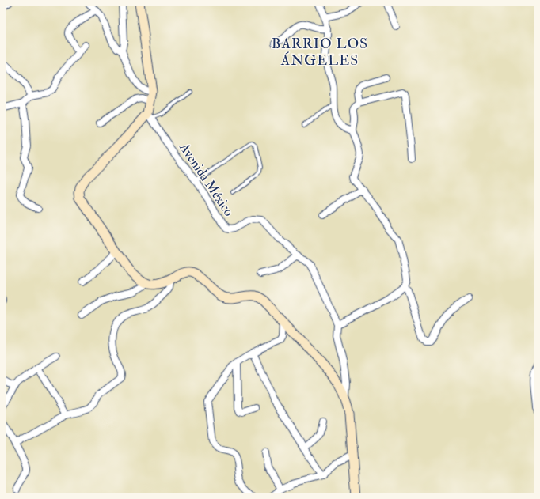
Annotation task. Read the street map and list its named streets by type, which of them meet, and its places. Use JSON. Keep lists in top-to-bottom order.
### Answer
{
  "streets": {
    "street": ["Avenida México"]
  },
  "districts": ["BARRIO LOS ÁNGELES"]
}
